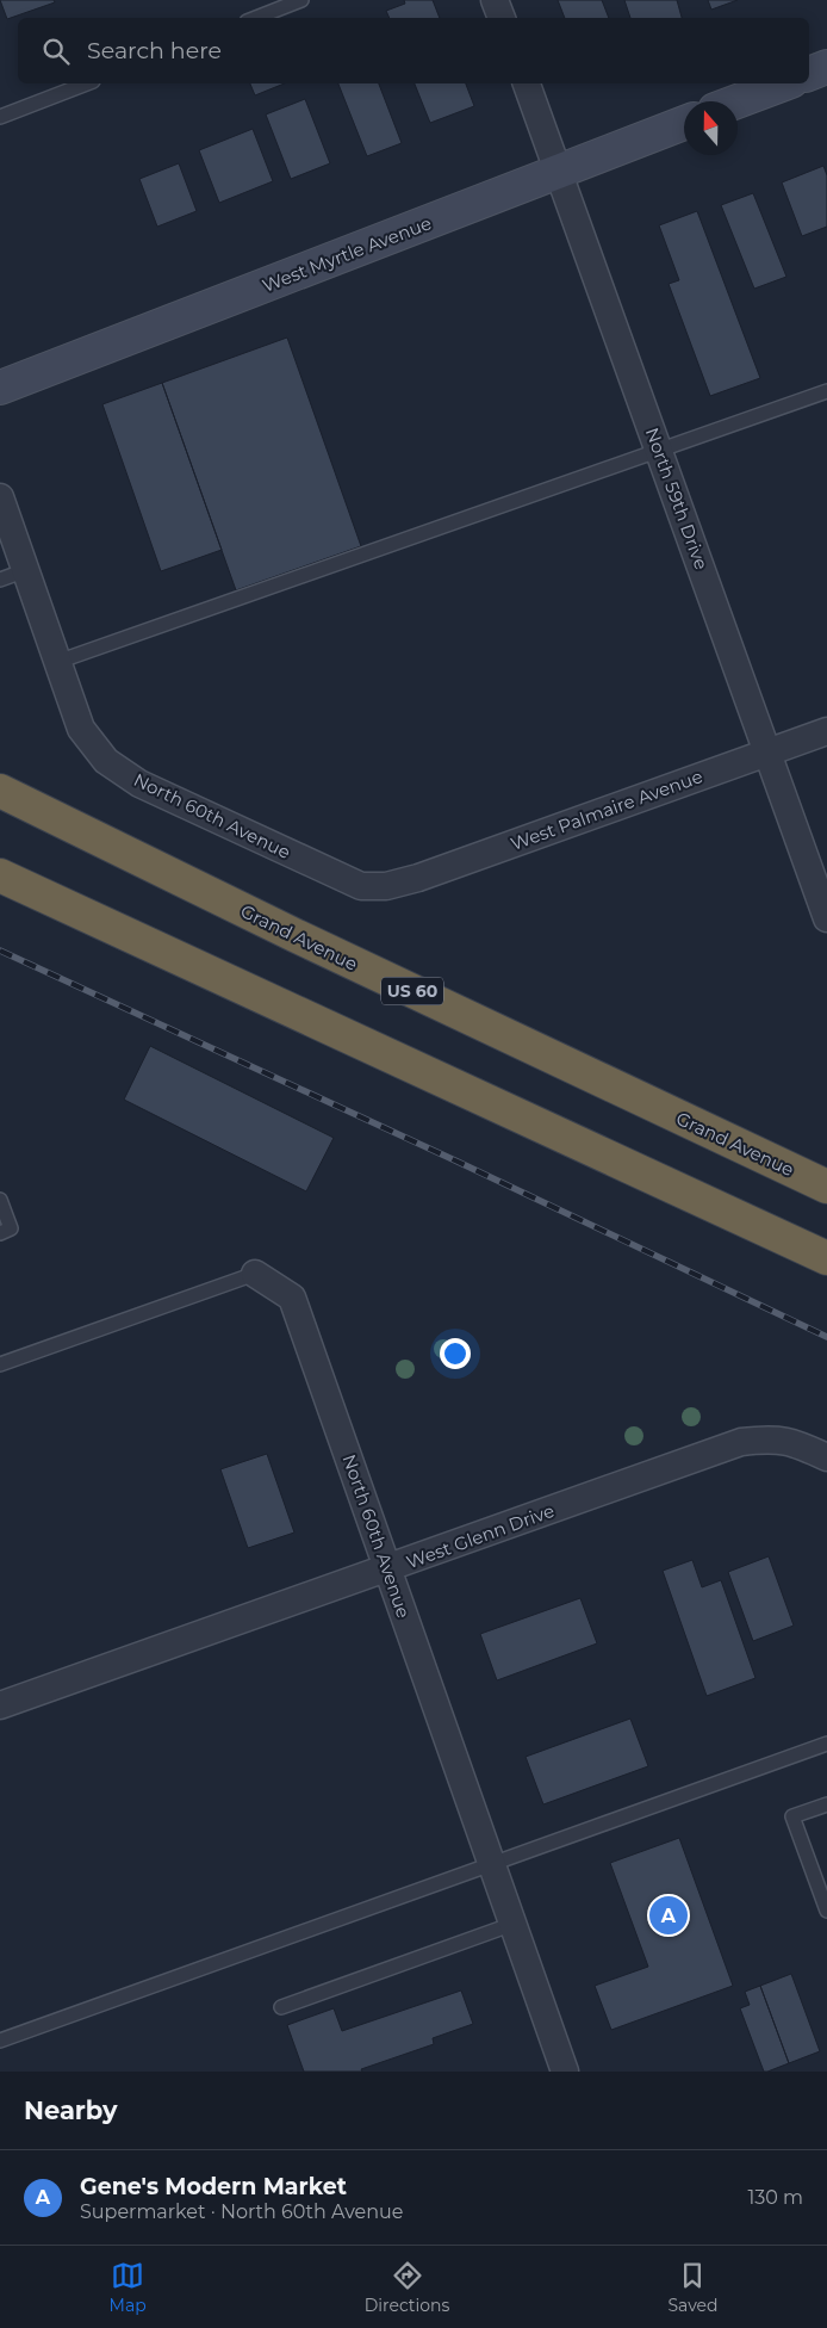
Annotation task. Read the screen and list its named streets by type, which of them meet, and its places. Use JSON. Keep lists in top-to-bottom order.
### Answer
{
  "streets": {
    "highway": ["Grand Avenue", "US 60"],
    "street": [
      "West Myrtle Avenue",
      "North 59th Drive",
      "West Palmaire Avenue",
      "North 60th Avenue",
      "West Glenn Drive"
    ]
  },
  "crossings": [
    ["West Myrtle Avenue", "North 59th Drive"],
    ["North 59th Drive", "West Palmaire Avenue"],
    ["West Palmaire Avenue", "North 60th Avenue"],
    ["North 60th Avenue", "West Glenn Drive"]
  ],
  "north": "top",
  "page": {
    "search": "Search here",
    "pins": "A",
    "heading": "Nearby",
    "list": [
      {
        "mark": "A",
        "name": "Gene's Modern Market",
        "note": "Supermarket · North 60th Avenue",
        "value": "130 m"
      }
    ],
    "nav": ["Map", "Directions", "Saved"]
  }
}
